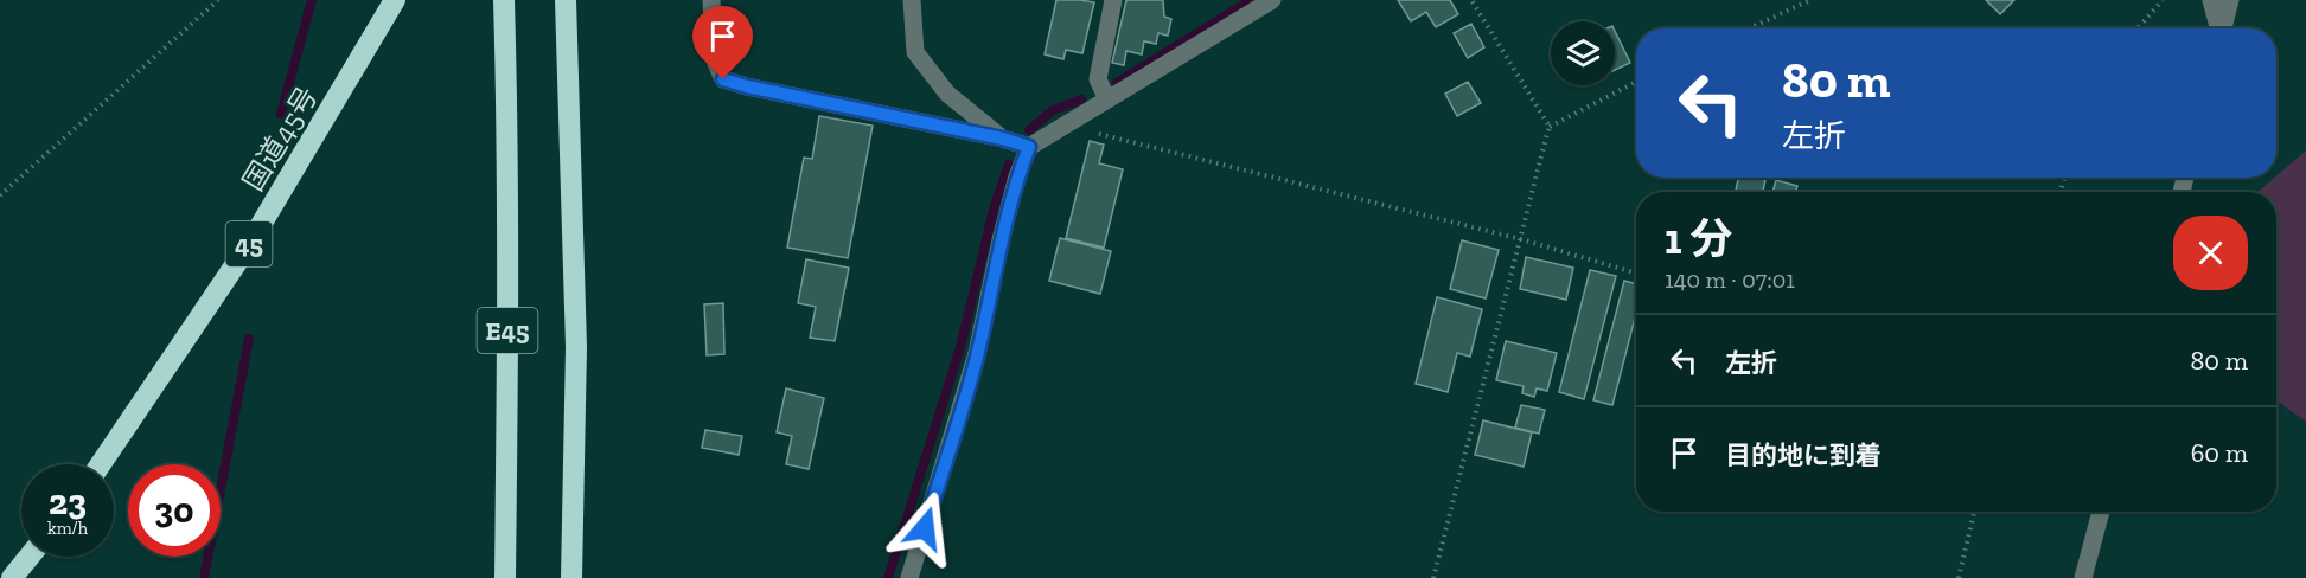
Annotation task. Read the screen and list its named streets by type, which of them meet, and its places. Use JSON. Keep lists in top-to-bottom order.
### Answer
{
  "streets": {
    "highway": ["国道45号", "45", "E45"]
  },
  "page": {
    "turn": ["80 m", "左折"],
    "heading": ["1 分", "140 m · 07:01"],
    "list": [
      {
        "name": "左折",
        "value": "80 m"
      },
      {
        "name": "目的地に到着",
        "value": "60 m"
      }
    ],
    "speed": "23 km/h",
    "limit": "30"
  }
}
